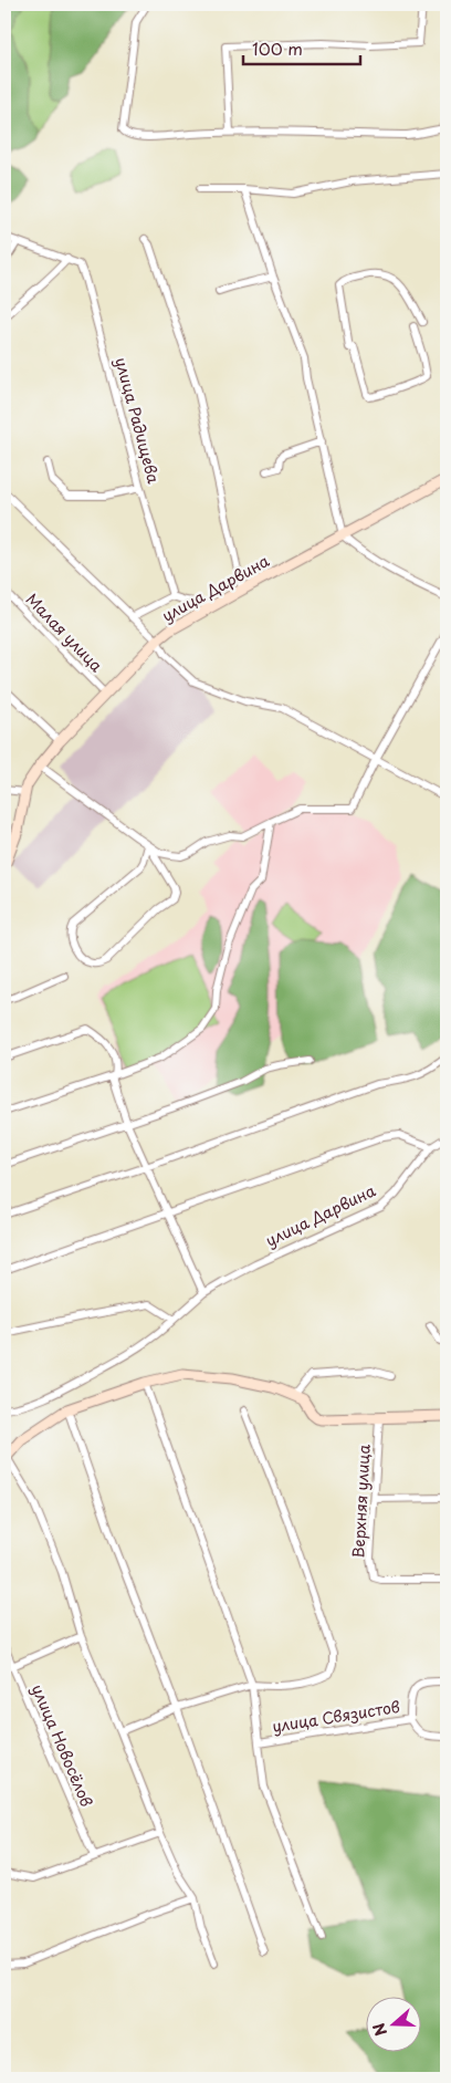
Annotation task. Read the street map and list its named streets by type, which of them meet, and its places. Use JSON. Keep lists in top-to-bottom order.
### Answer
{
  "streets": {
    "street": [
      "улица Радищева",
      "улица Дарвина",
      "Малая улица",
      "Верхняя улица",
      "улица Связистов",
      "улица Новосёлов"
    ]
  },
  "crossings": [
    ["улица Дарвина", "Малая улица"]
  ],
  "scale_bar": "100 m",
  "north": "left"
}
